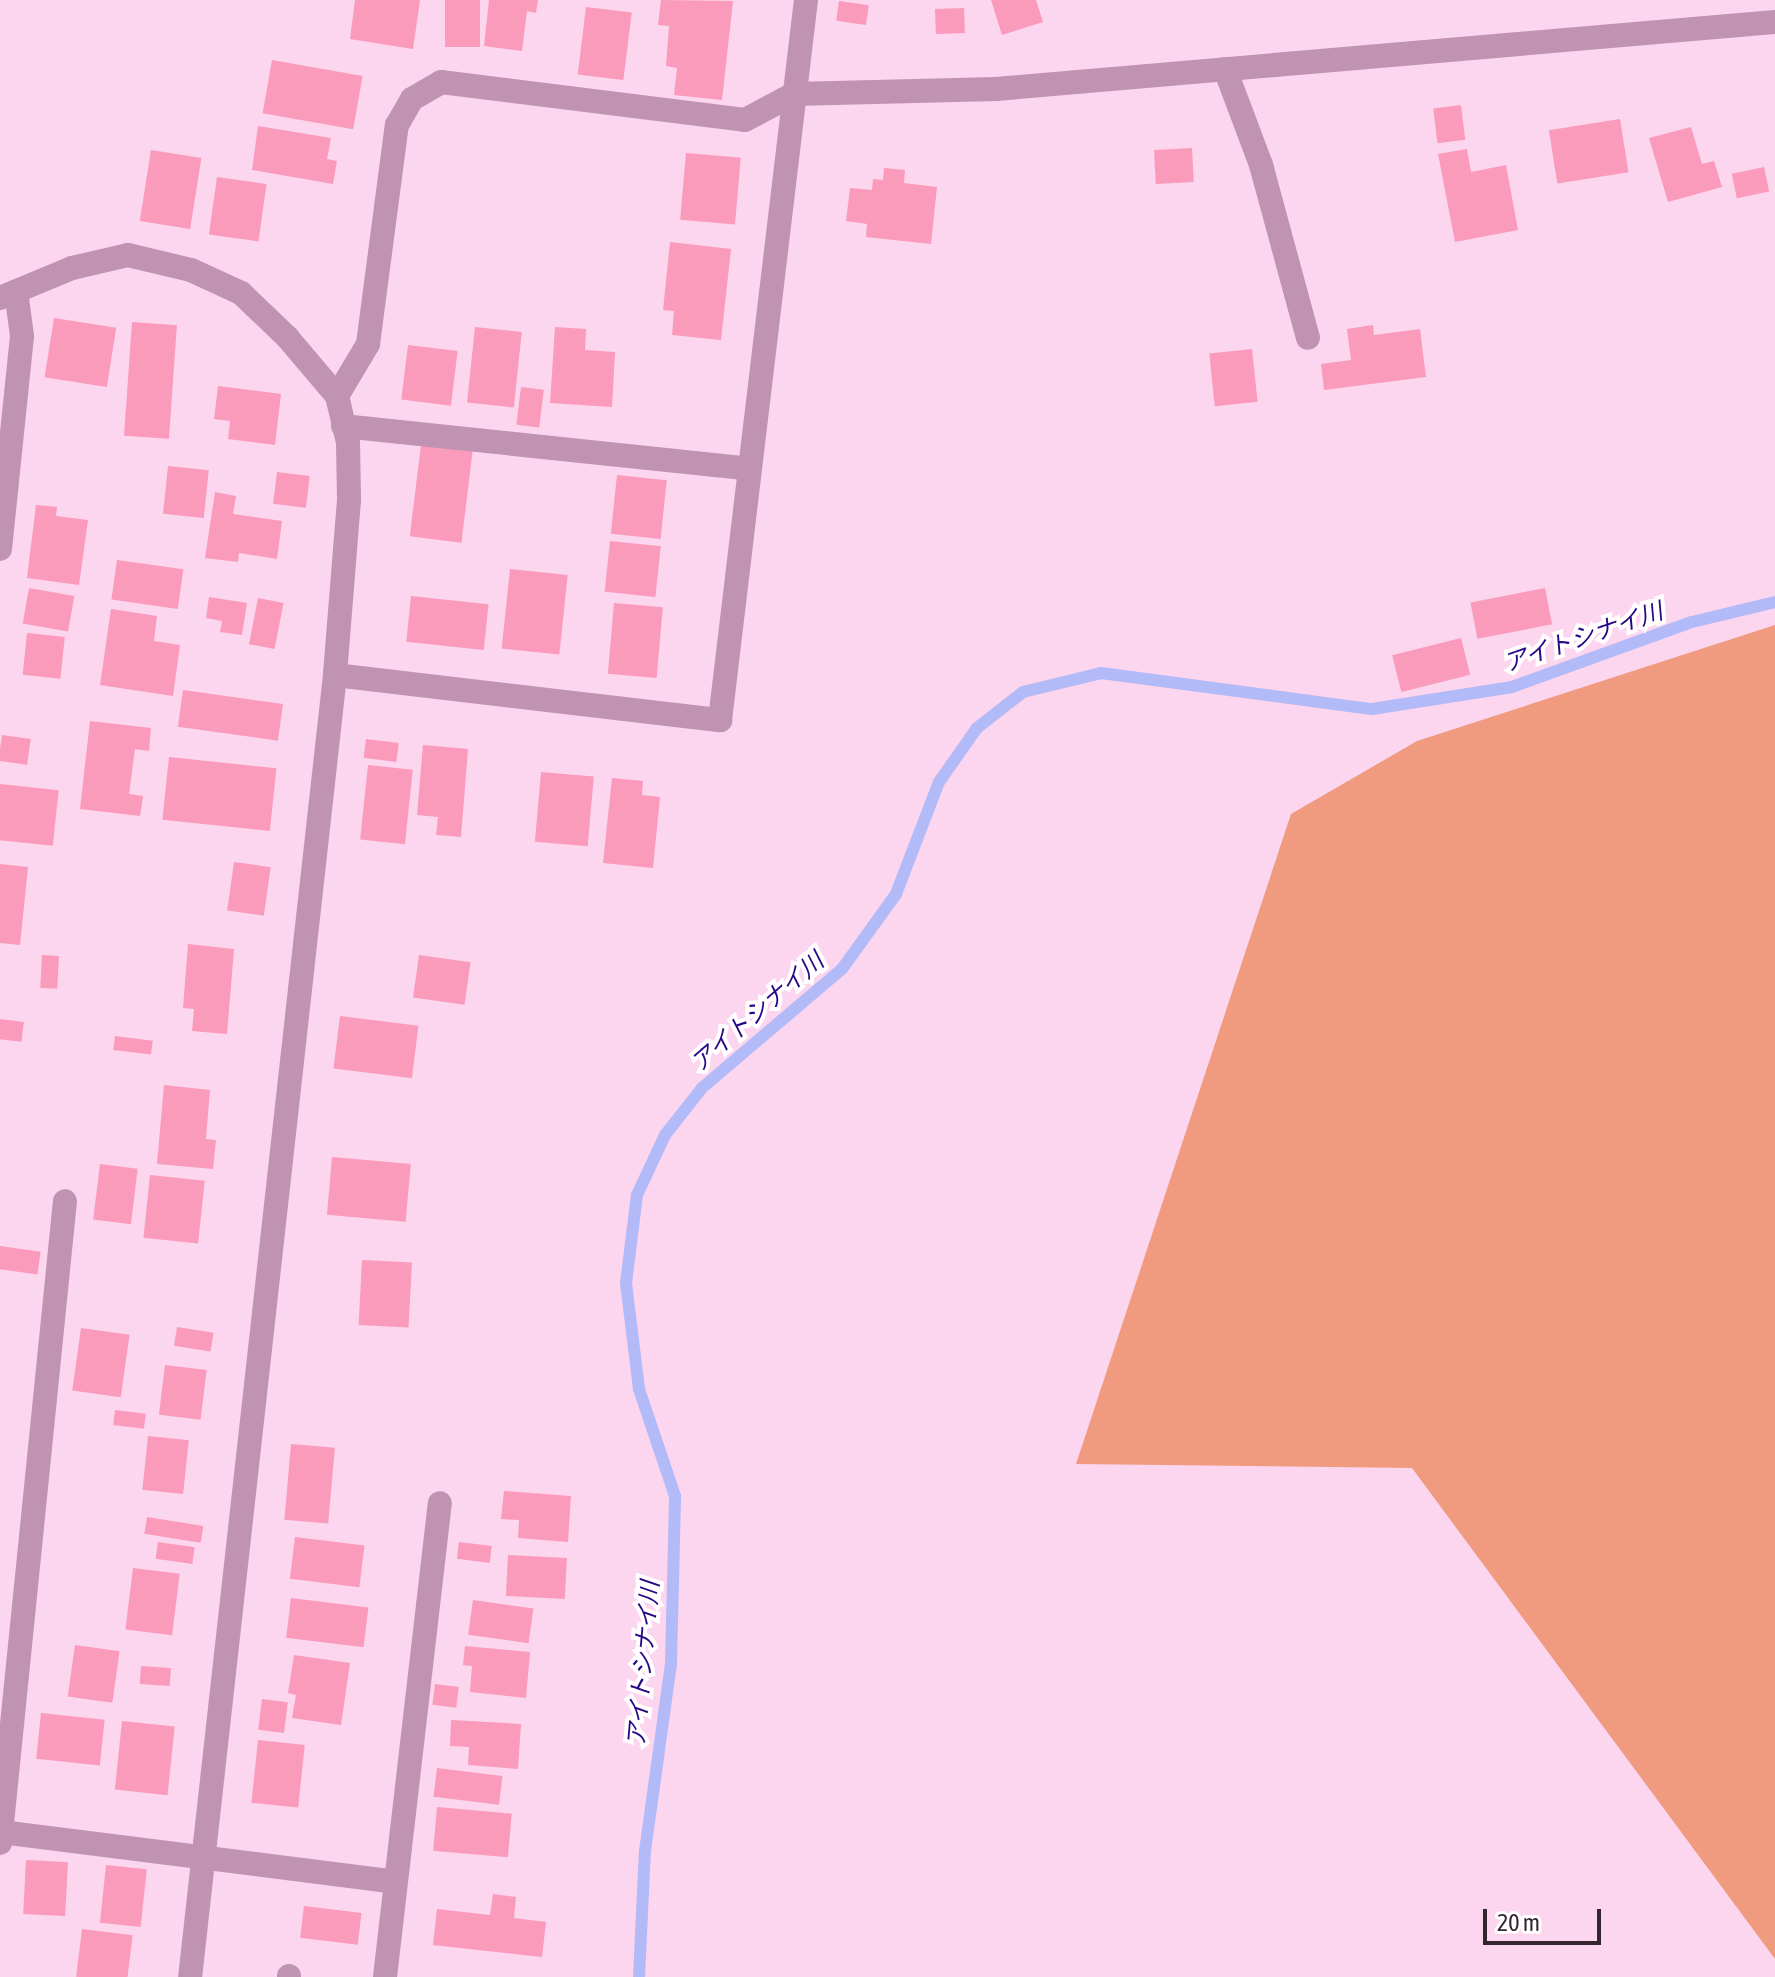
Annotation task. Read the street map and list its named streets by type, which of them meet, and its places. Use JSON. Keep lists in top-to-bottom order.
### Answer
{
  "water": ["アイトシナイ川"],
  "scale_bar": "20 m"
}
